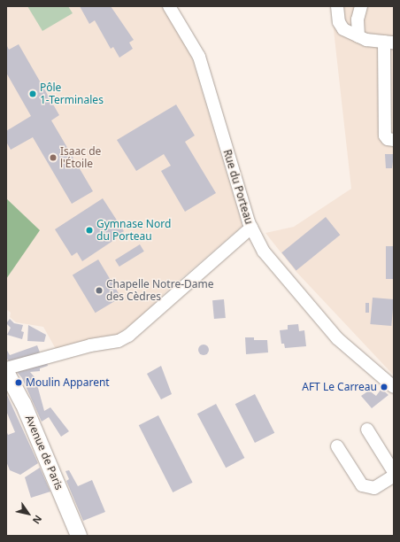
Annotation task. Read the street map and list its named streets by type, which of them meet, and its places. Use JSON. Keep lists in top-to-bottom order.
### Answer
{
  "streets": {
    "main road": ["Avenue de Paris"],
    "street": ["Rue du Porteau"]
  },
  "places": [
    "Pôle 1-Terminales",
    "Isaac de l'Étoile",
    "Gymnase Nord du Porteau",
    "Chapelle Notre-Dame des Cèdres",
    "Moulin Apparent",
    "AFT Le Carreau"
  ],
  "north": "bottom right"
}
